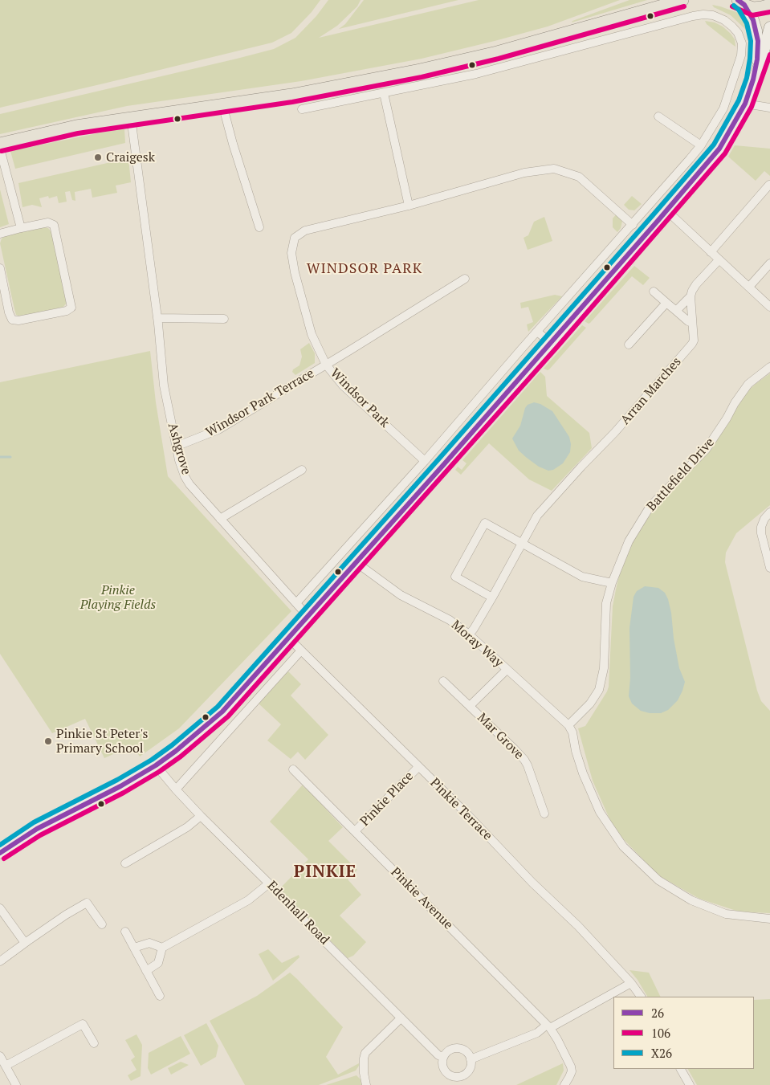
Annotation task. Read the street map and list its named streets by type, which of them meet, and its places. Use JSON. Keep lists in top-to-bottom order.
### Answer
{
  "streets": {
    "street": [
      "Arran Marches",
      "Windsor Park",
      "Windsor Park Terrace",
      "Ashgrove",
      "Battlefield Drive",
      "Moray Way",
      "Mar Grove",
      "Pinkie Place",
      "Pinkie Terrace",
      "Pinkie Avenue",
      "Edenhall Road"
    ]
  },
  "crossings": [
    ["Arran Marches", "Moray Way"],
    ["Windsor Park", "Windsor Park Terrace"],
    ["Windsor Park Terrace", "Ashgrove"],
    ["Battlefield Drive", "Moray Way"],
    ["Moray Way", "Mar Grove"],
    ["Pinkie Place", "Pinkie Terrace"],
    ["Pinkie Place", "Pinkie Avenue"]
  ],
  "districts": ["WINDSOR PARK", "PINKIE"],
  "parks": ["Pinkie Playing Fields"],
  "places": ["Craigesk", "Pinkie St Peter's Primary School"],
  "lines": ["transit line 26", "transit line X26", "transit line 106"],
  "legend": ["26", "106", "X26"]
}
